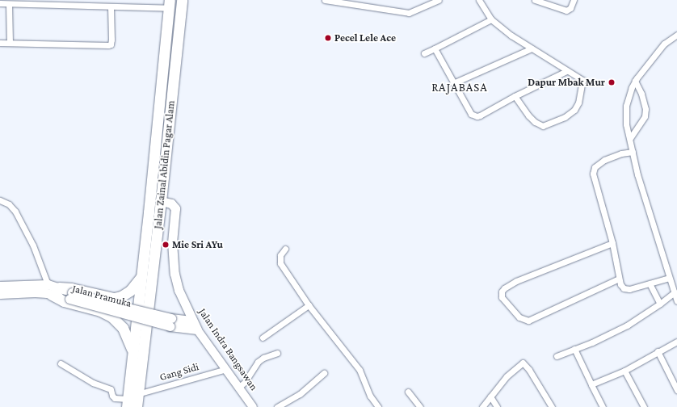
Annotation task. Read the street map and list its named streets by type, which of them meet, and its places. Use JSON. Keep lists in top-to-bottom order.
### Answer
{
  "streets": {
    "highway": ["Jalan Zainal Abidin Pagar Alam"],
    "main road": ["Jalan Pramuka", "Jalan Indra Bangsawan"],
    "street": ["Gang Sidi"]
  },
  "crossings": [
    ["Jalan Zainal Abidin Pagar Alam", "Jalan Indra Bangsawan"],
    ["Jalan Zainal Abidin Pagar Alam", "Gang Sidi"],
    ["Jalan Pramuka", "Jalan Indra Bangsawan"],
    ["Jalan Indra Bangsawan", "Gang Sidi"]
  ],
  "districts": ["RAJABASA"],
  "places": ["Pecel Lele Ace", "Dapur Mbak Mur", "Mie Sri AYu"]
}
